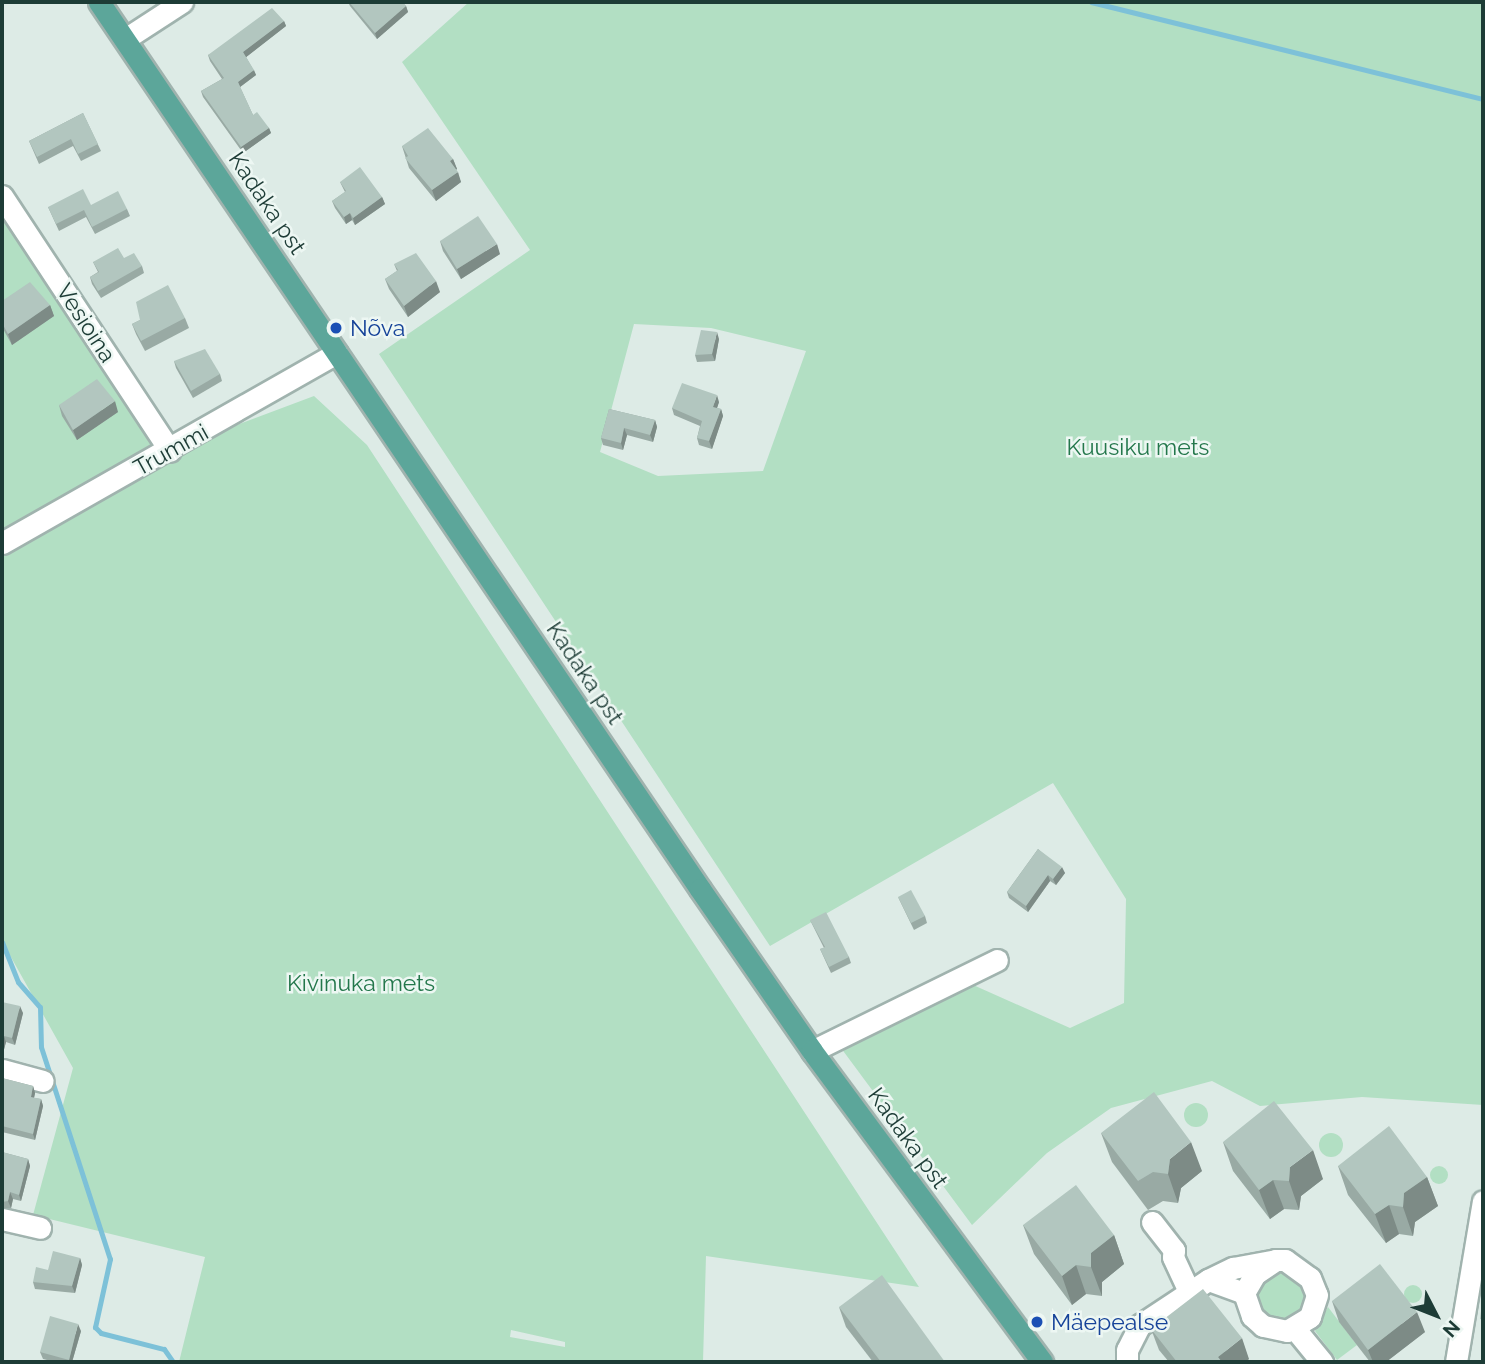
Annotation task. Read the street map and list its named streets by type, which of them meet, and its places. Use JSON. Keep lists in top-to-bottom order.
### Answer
{
  "streets": {
    "main road": ["Kadaka pst"],
    "street": ["Vesioina", "Trummi"]
  },
  "crossings": [
    ["Kadaka pst", "Trummi"],
    ["Vesioina", "Trummi"]
  ],
  "parks": ["Kuusiku mets", "Kivinuka mets"],
  "places": ["Nõva", "Mäepealse"],
  "north": "bottom right"
}
